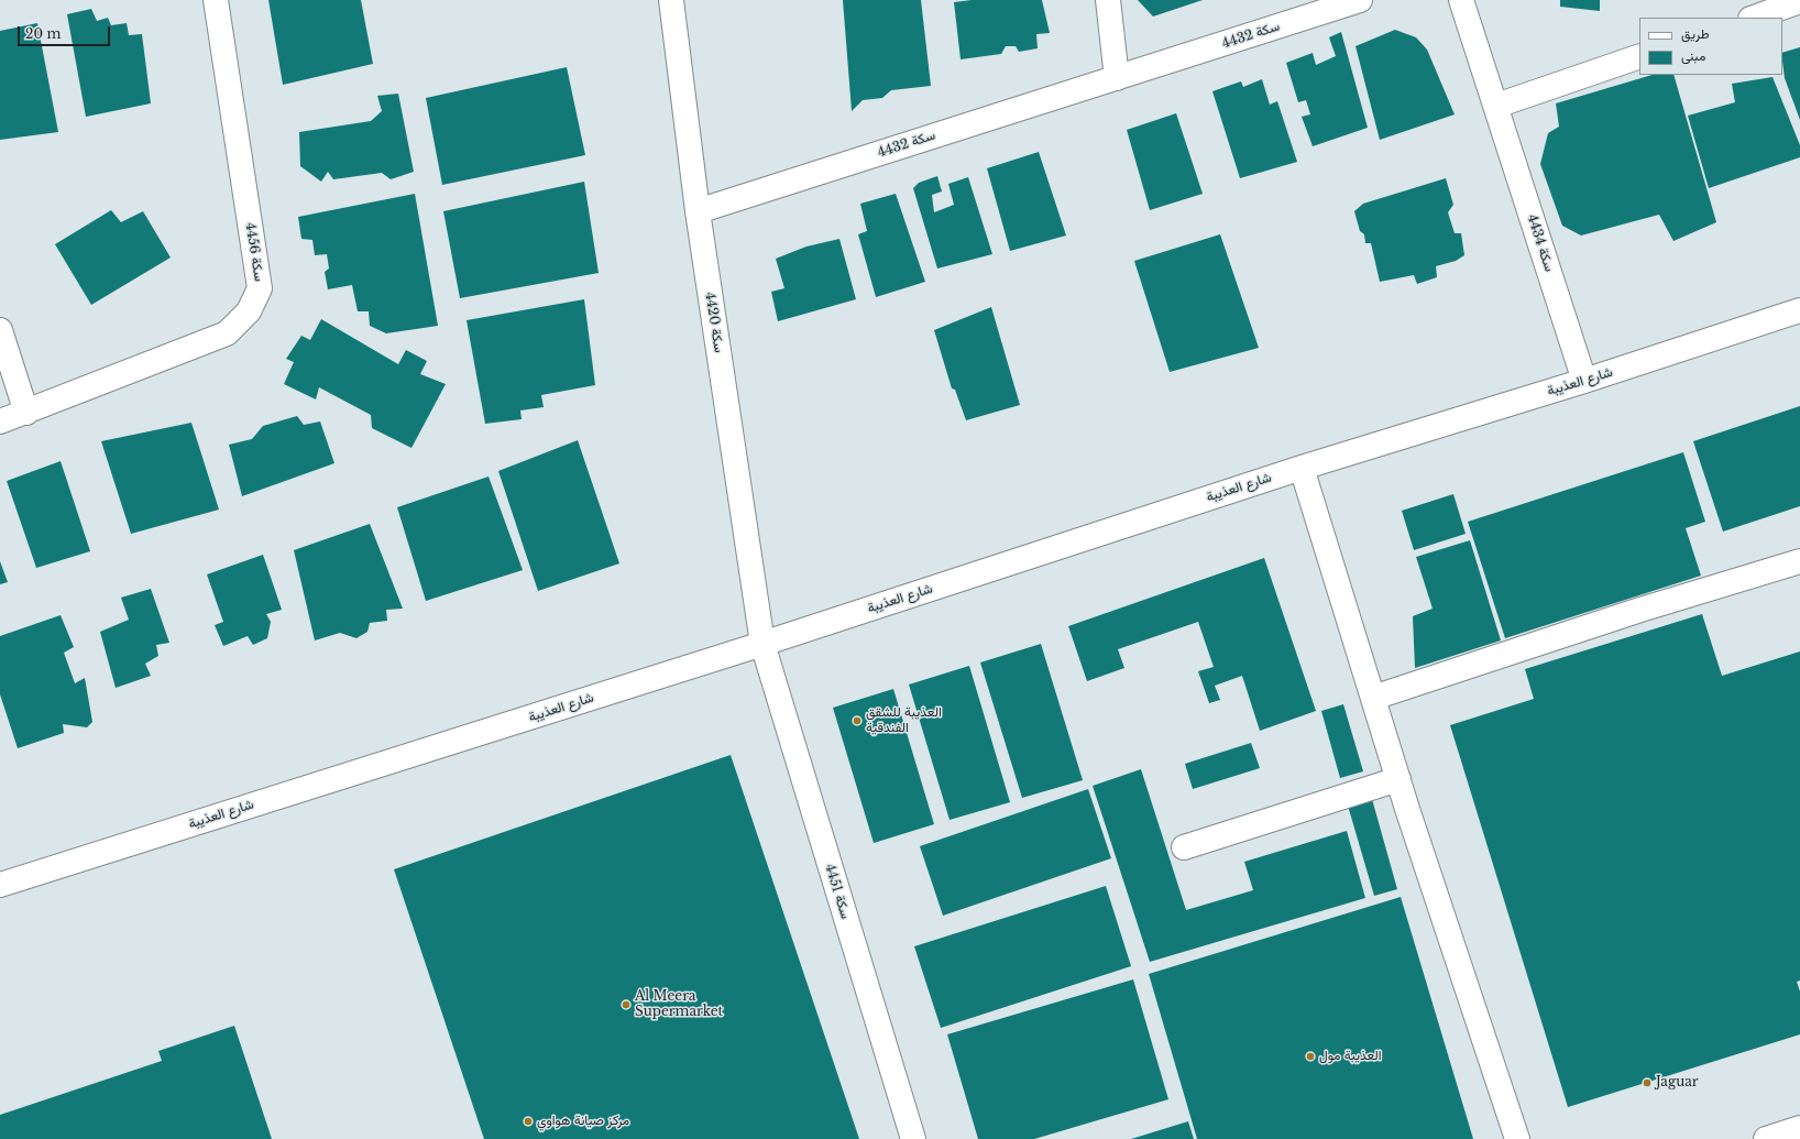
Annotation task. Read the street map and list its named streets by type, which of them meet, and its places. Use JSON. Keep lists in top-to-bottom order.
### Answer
{
  "streets": {
    "street": [
      "سكة 4432",
      "سكة 4434",
      "سكة 4456",
      "سكة 4420",
      "شارع العذيبة",
      "سكة 4451"
    ]
  },
  "crossings": [
    ["سكة 4432", "سكة 4420"],
    ["سكة 4434", "شارع العذيبة"],
    ["سكة 4420", "شارع العذيبة"],
    ["سكة 4420", "سكة 4451"],
    ["شارع العذيبة", "سكة 4451"]
  ],
  "places": [
    "العذيبة للشقق الفندقية",
    "Al Meera Supermarket",
    "العذيبة مول",
    "Jaguar",
    "مركز صيانة هواوي"
  ],
  "legend": ["طريق", "مبنى"],
  "scale_bar": "20 m"
}
